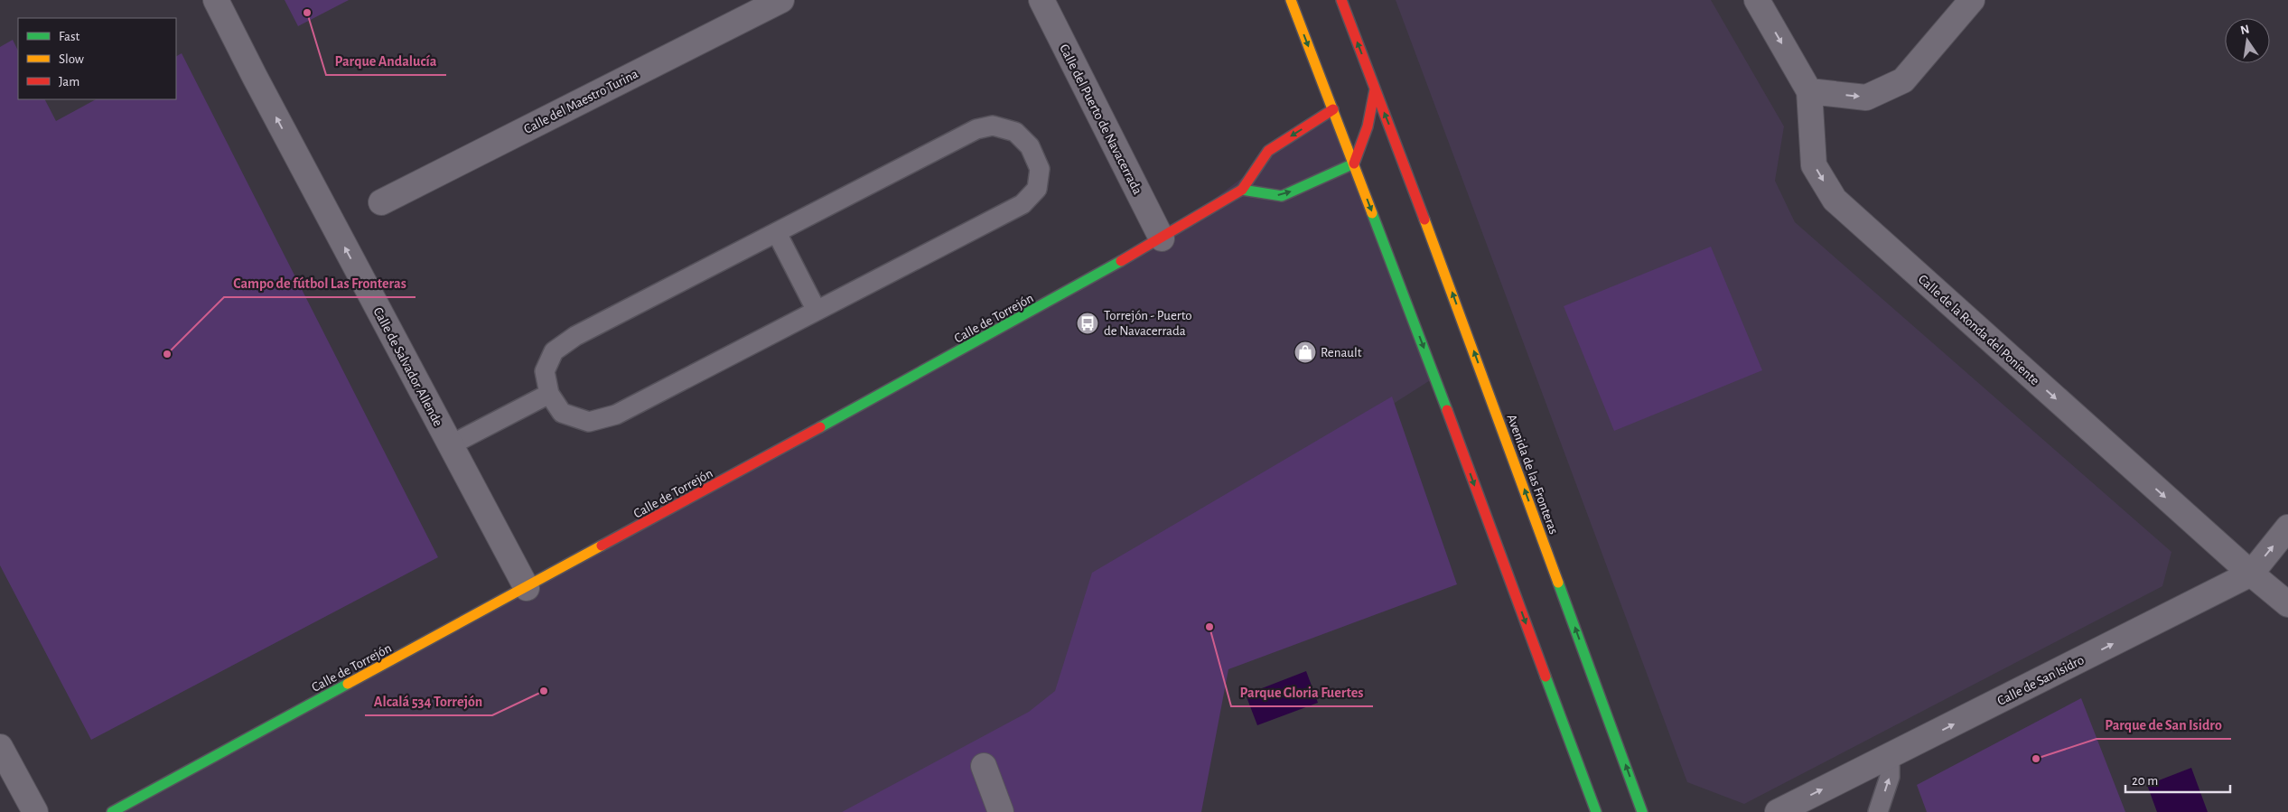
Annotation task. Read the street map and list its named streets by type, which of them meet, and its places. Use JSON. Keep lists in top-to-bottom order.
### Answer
{
  "streets": {
    "main road": ["Calle de Torrejón", "Avenida de las Fronteras"],
    "street": [
      "Calle del Maestro Turina",
      "Calle del Puerto de Navacerrada",
      "Calle de la Ronda del Poniente",
      "Calle de Salvador Allende",
      "Calle de San Isidro"
    ]
  },
  "crossings": [
    ["Calle del Puerto de Navacerrada", "Calle de Torrejón"],
    ["Calle de Torrejón", "Calle de Salvador Allende"],
    ["Calle de la Ronda del Poniente", "Calle de San Isidro"]
  ],
  "one_way": ["Calle de la Ronda del Poniente", "Calle de Salvador Allende", "Calle de San Isidro"],
  "places": {
    "other": [
      "Parque Andalucía",
      "Campo de fútbol Las Fronteras",
      "Parque Gloria Fuertes",
      "Alcalá 534 Torrejón",
      "Parque de San Isidro"
    ],
    "bus stop": ["Torrejón - Puerto de Navacerrada"],
    "shop": ["Renault"]
  },
  "legend": ["Fast", "Slow", "Jam"],
  "scale_bar": "20 m",
  "north": "top"
}
